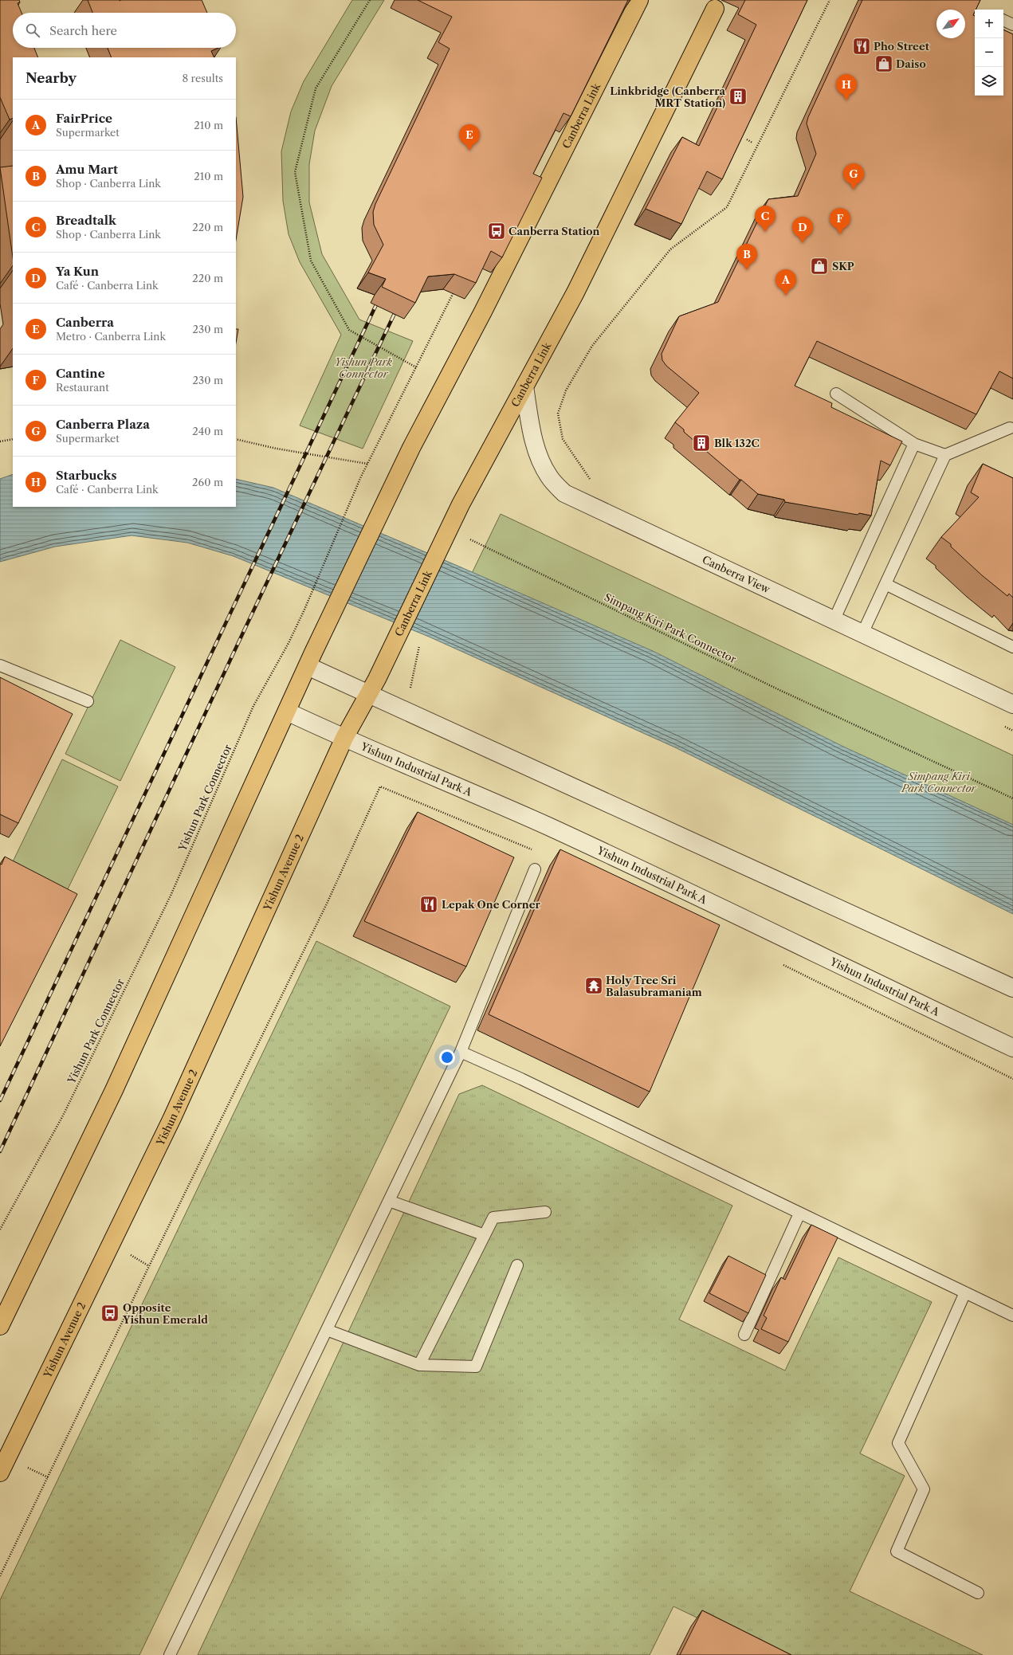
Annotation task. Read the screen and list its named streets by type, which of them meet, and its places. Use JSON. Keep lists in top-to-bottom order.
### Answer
{
  "streets": {
    "main road": ["Canberra Link", "Yishun Avenue 2"],
    "street": ["Canberra View", "Yishun Industrial Park A"],
    "path": ["Simpang Kiri Park Connector", "Yishun Park Connector"]
  },
  "crossings": [
    ["Canberra Link", "Canberra View"],
    ["Canberra Link", "Yishun Industrial Park A"],
    ["Canberra Link", "Yishun Avenue 2"],
    ["Yishun Industrial Park A", "Yishun Avenue 2"]
  ],
  "parks": ["Yishun Park Connector", "Simpang Kiri Park Connector"],
  "places": {
    "restaurant": ["Pho Street", "Lepak One Corner"],
    "shop": ["Daiso", "SKP"],
    "building": ["Linkbridge (Canberra MRT Station)", "Blk 132C"],
    "bus stop": ["Canberra Station", "Opposite Yishun Emerald"],
    "temple": ["Holy Tree Sri Balasubramaniam"]
  },
  "north": "top right",
  "page": {
    "map_buttons": ["+", "−"],
    "search": "Search here",
    "heading": ["Nearby", "8 results"],
    "pins": [
      "H",
      "E",
      "G",
      "C",
      "F",
      "D",
      "B",
      "A"
    ],
    "list": [
      {
        "mark": "A",
        "name": "FairPrice",
        "note": "Supermarket",
        "value": "210 m"
      },
      {
        "mark": "B",
        "name": "Amu Mart",
        "note": "Shop · Canberra Link",
        "value": "210 m"
      },
      {
        "mark": "C",
        "name": "Breadtalk",
        "note": "Shop · Canberra Link",
        "value": "220 m"
      },
      {
        "mark": "D",
        "name": "Ya Kun",
        "note": "Café · Canberra Link",
        "value": "220 m"
      },
      {
        "mark": "E",
        "name": "Canberra",
        "note": "Metro · Canberra Link",
        "value": "230 m"
      },
      {
        "mark": "F",
        "name": "Cantine",
        "note": "Restaurant",
        "value": "230 m"
      },
      {
        "mark": "G",
        "name": "Canberra Plaza",
        "note": "Supermarket",
        "value": "240 m"
      },
      {
        "mark": "H",
        "name": "Starbucks",
        "note": "Café · Canberra Link",
        "value": "260 m"
      }
    ]
  }
}
